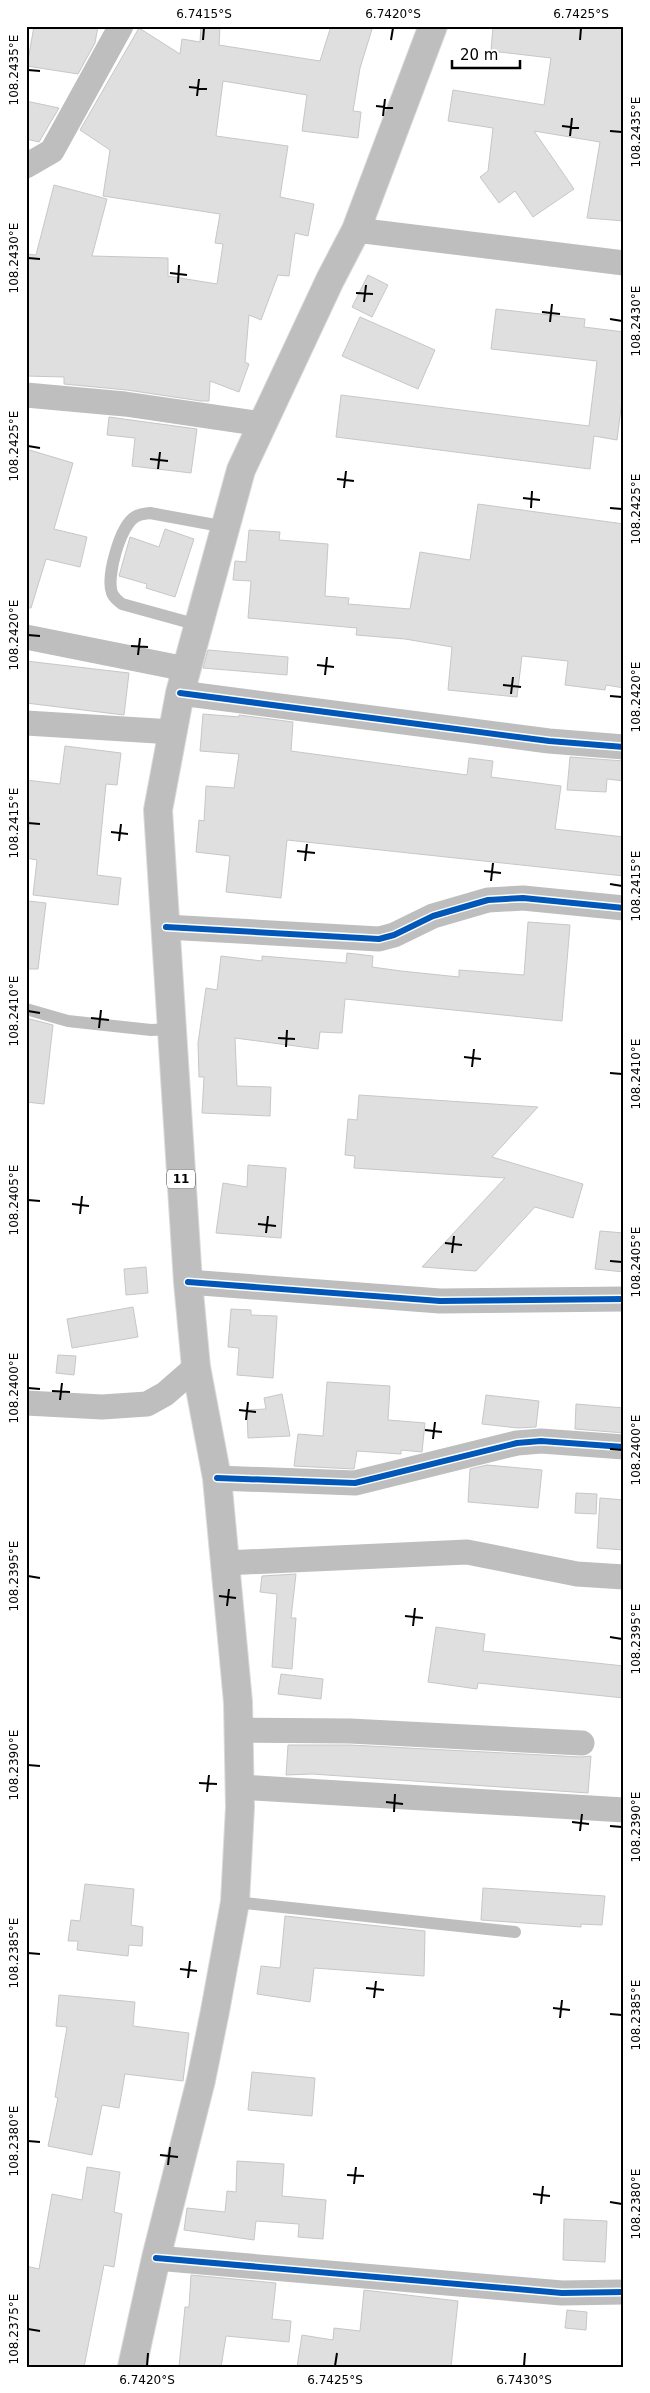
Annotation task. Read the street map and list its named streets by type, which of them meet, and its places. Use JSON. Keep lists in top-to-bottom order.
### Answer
{
  "streets": {
    "highway": ["11"]
  },
  "scale_bar": "20 m",
  "coordinates": [
    "6.7415°S",
    "6.7420°S",
    "6.7425°S",
    "108.2435°E",
    "108.2430°E",
    "108.2425°E",
    "108.2420°E",
    "108.2415°E",
    "108.2410°E",
    "108.2405°E",
    "108.2400°E",
    "108.2395°E",
    "108.2390°E",
    "108.2385°E",
    "108.2380°E",
    "108.2375°E",
    "6.7430°S"
  ]
}
